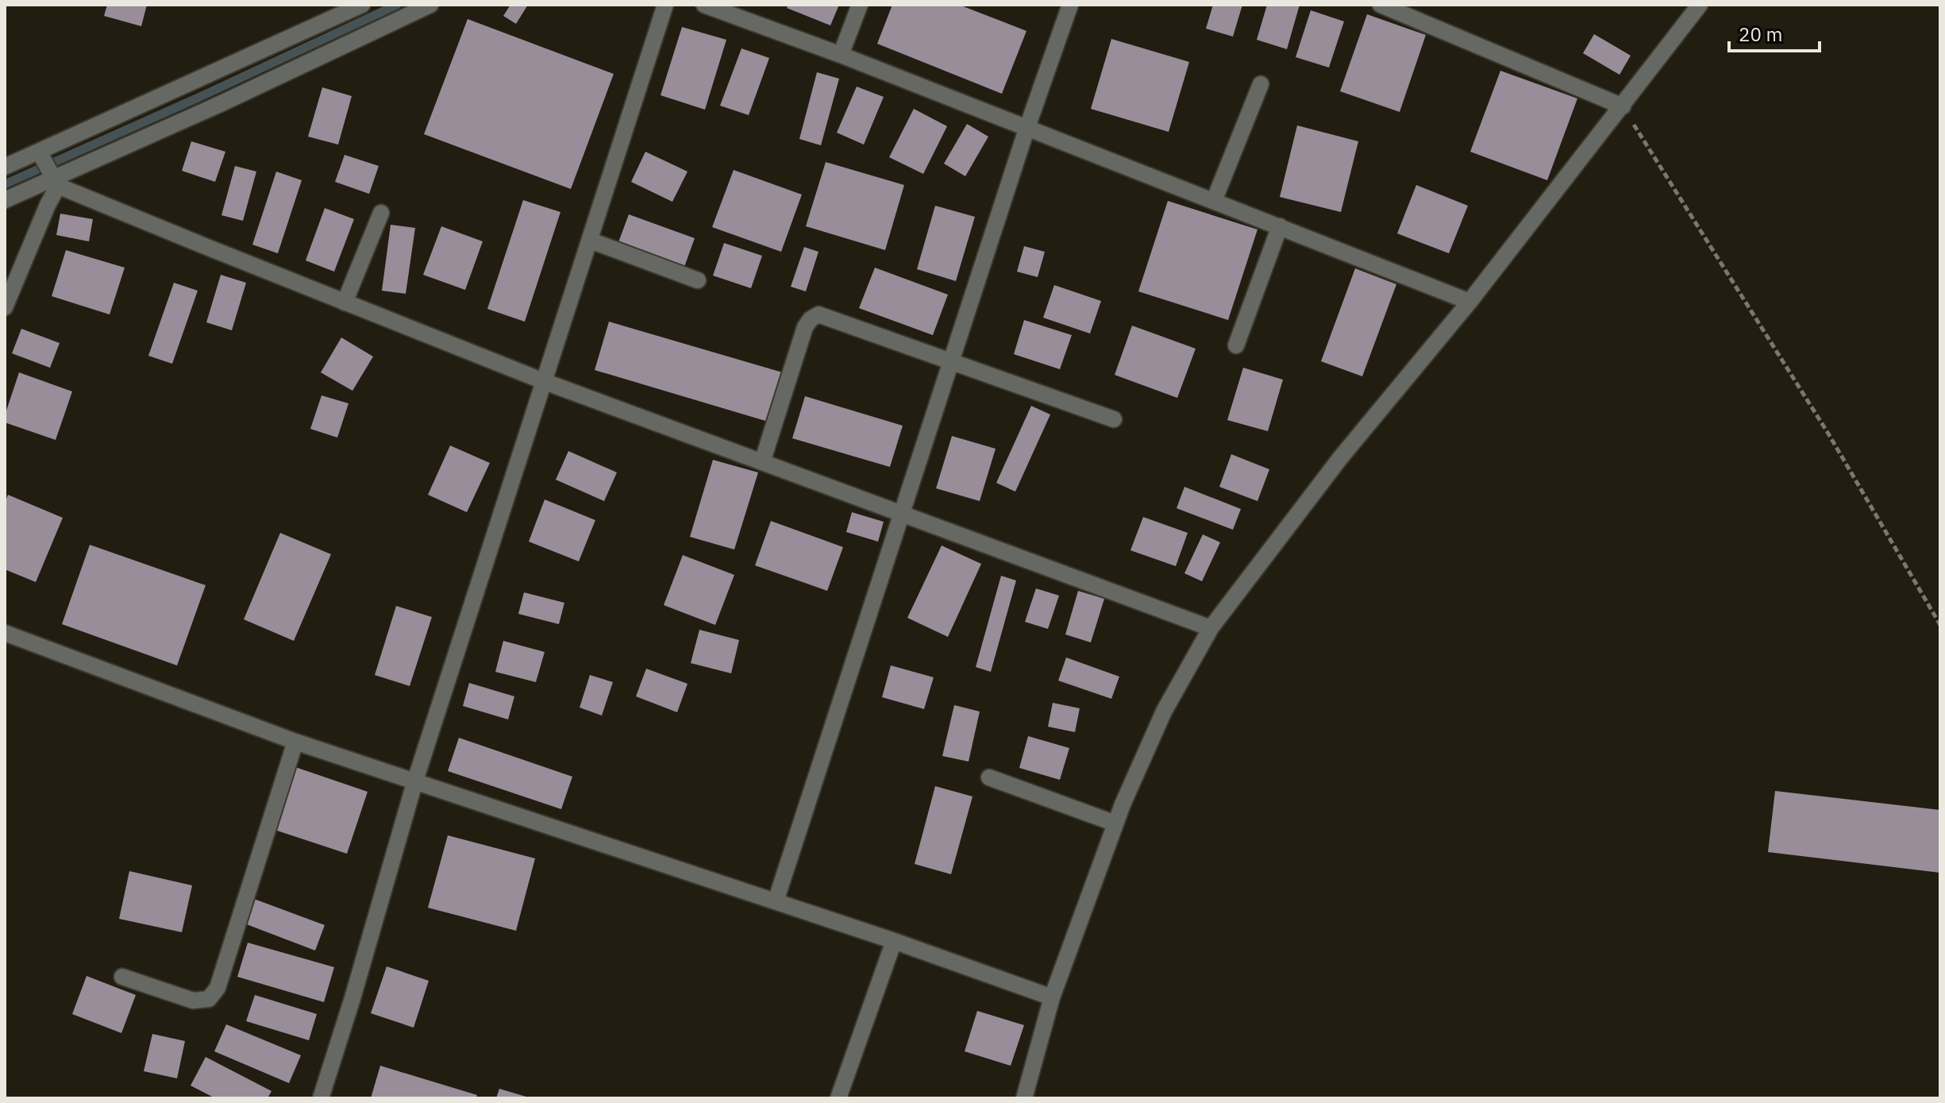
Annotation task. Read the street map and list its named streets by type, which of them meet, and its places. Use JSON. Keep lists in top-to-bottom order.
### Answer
{
  "scale_bar": "20 m"
}
